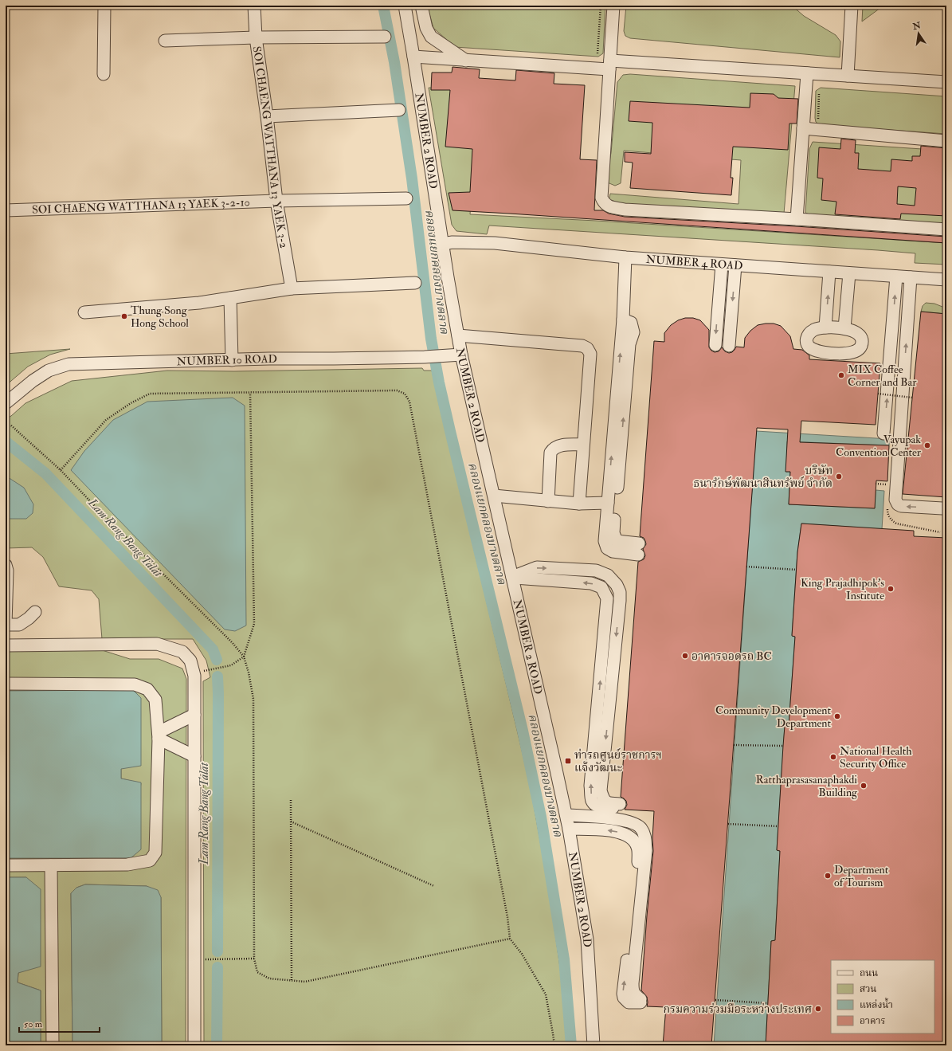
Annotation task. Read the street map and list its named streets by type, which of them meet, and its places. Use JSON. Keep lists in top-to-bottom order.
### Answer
{
  "streets": {
    "street": [
      "NUMBER 2 ROAD",
      "SOI CHAENG WATTHANA 13 YAEK 3-2",
      "SOI CHAENG WATTHANA 13 YAEK 3-2-10",
      "NUMBER 4 ROAD",
      "NUMBER 10 ROAD"
    ]
  },
  "crossings": [
    ["NUMBER 2 ROAD", "NUMBER 4 ROAD"],
    ["NUMBER 2 ROAD", "NUMBER 10 ROAD"],
    ["SOI CHAENG WATTHANA 13 YAEK 3-2", "SOI CHAENG WATTHANA 13 YAEK 3-2-10"]
  ],
  "water": ["คลองแยกคลองบางตลาด", "Lam Rang Bang Talat"],
  "places": {
    "other": [
      "Thung Song Hong School",
      "MIX Coffee Corner and Bar",
      "Vayupak Convention Center",
      "บริษัท ธนารักษ์พัฒนาสินทรัพย์ จำกัด",
      "King Prajadhipok's Institute",
      "อาคารจอดรถ BC",
      "Community Development Department",
      "National Health Security Office",
      "Ratthaprasasanaphakdi Building",
      "Department of Tourism",
      "กรมความร่วมมือระหว่างประเทศ"
    ],
    "transit": ["ท่ารถศูนย์ราชการฯ แจ้งวัฒนะ"]
  },
  "legend": [
    "ถนน",
    "สวน",
    "แหล่งน้ำ",
    "อาคาร"
  ],
  "scale_bar": "50 m",
  "north": "top"
}
